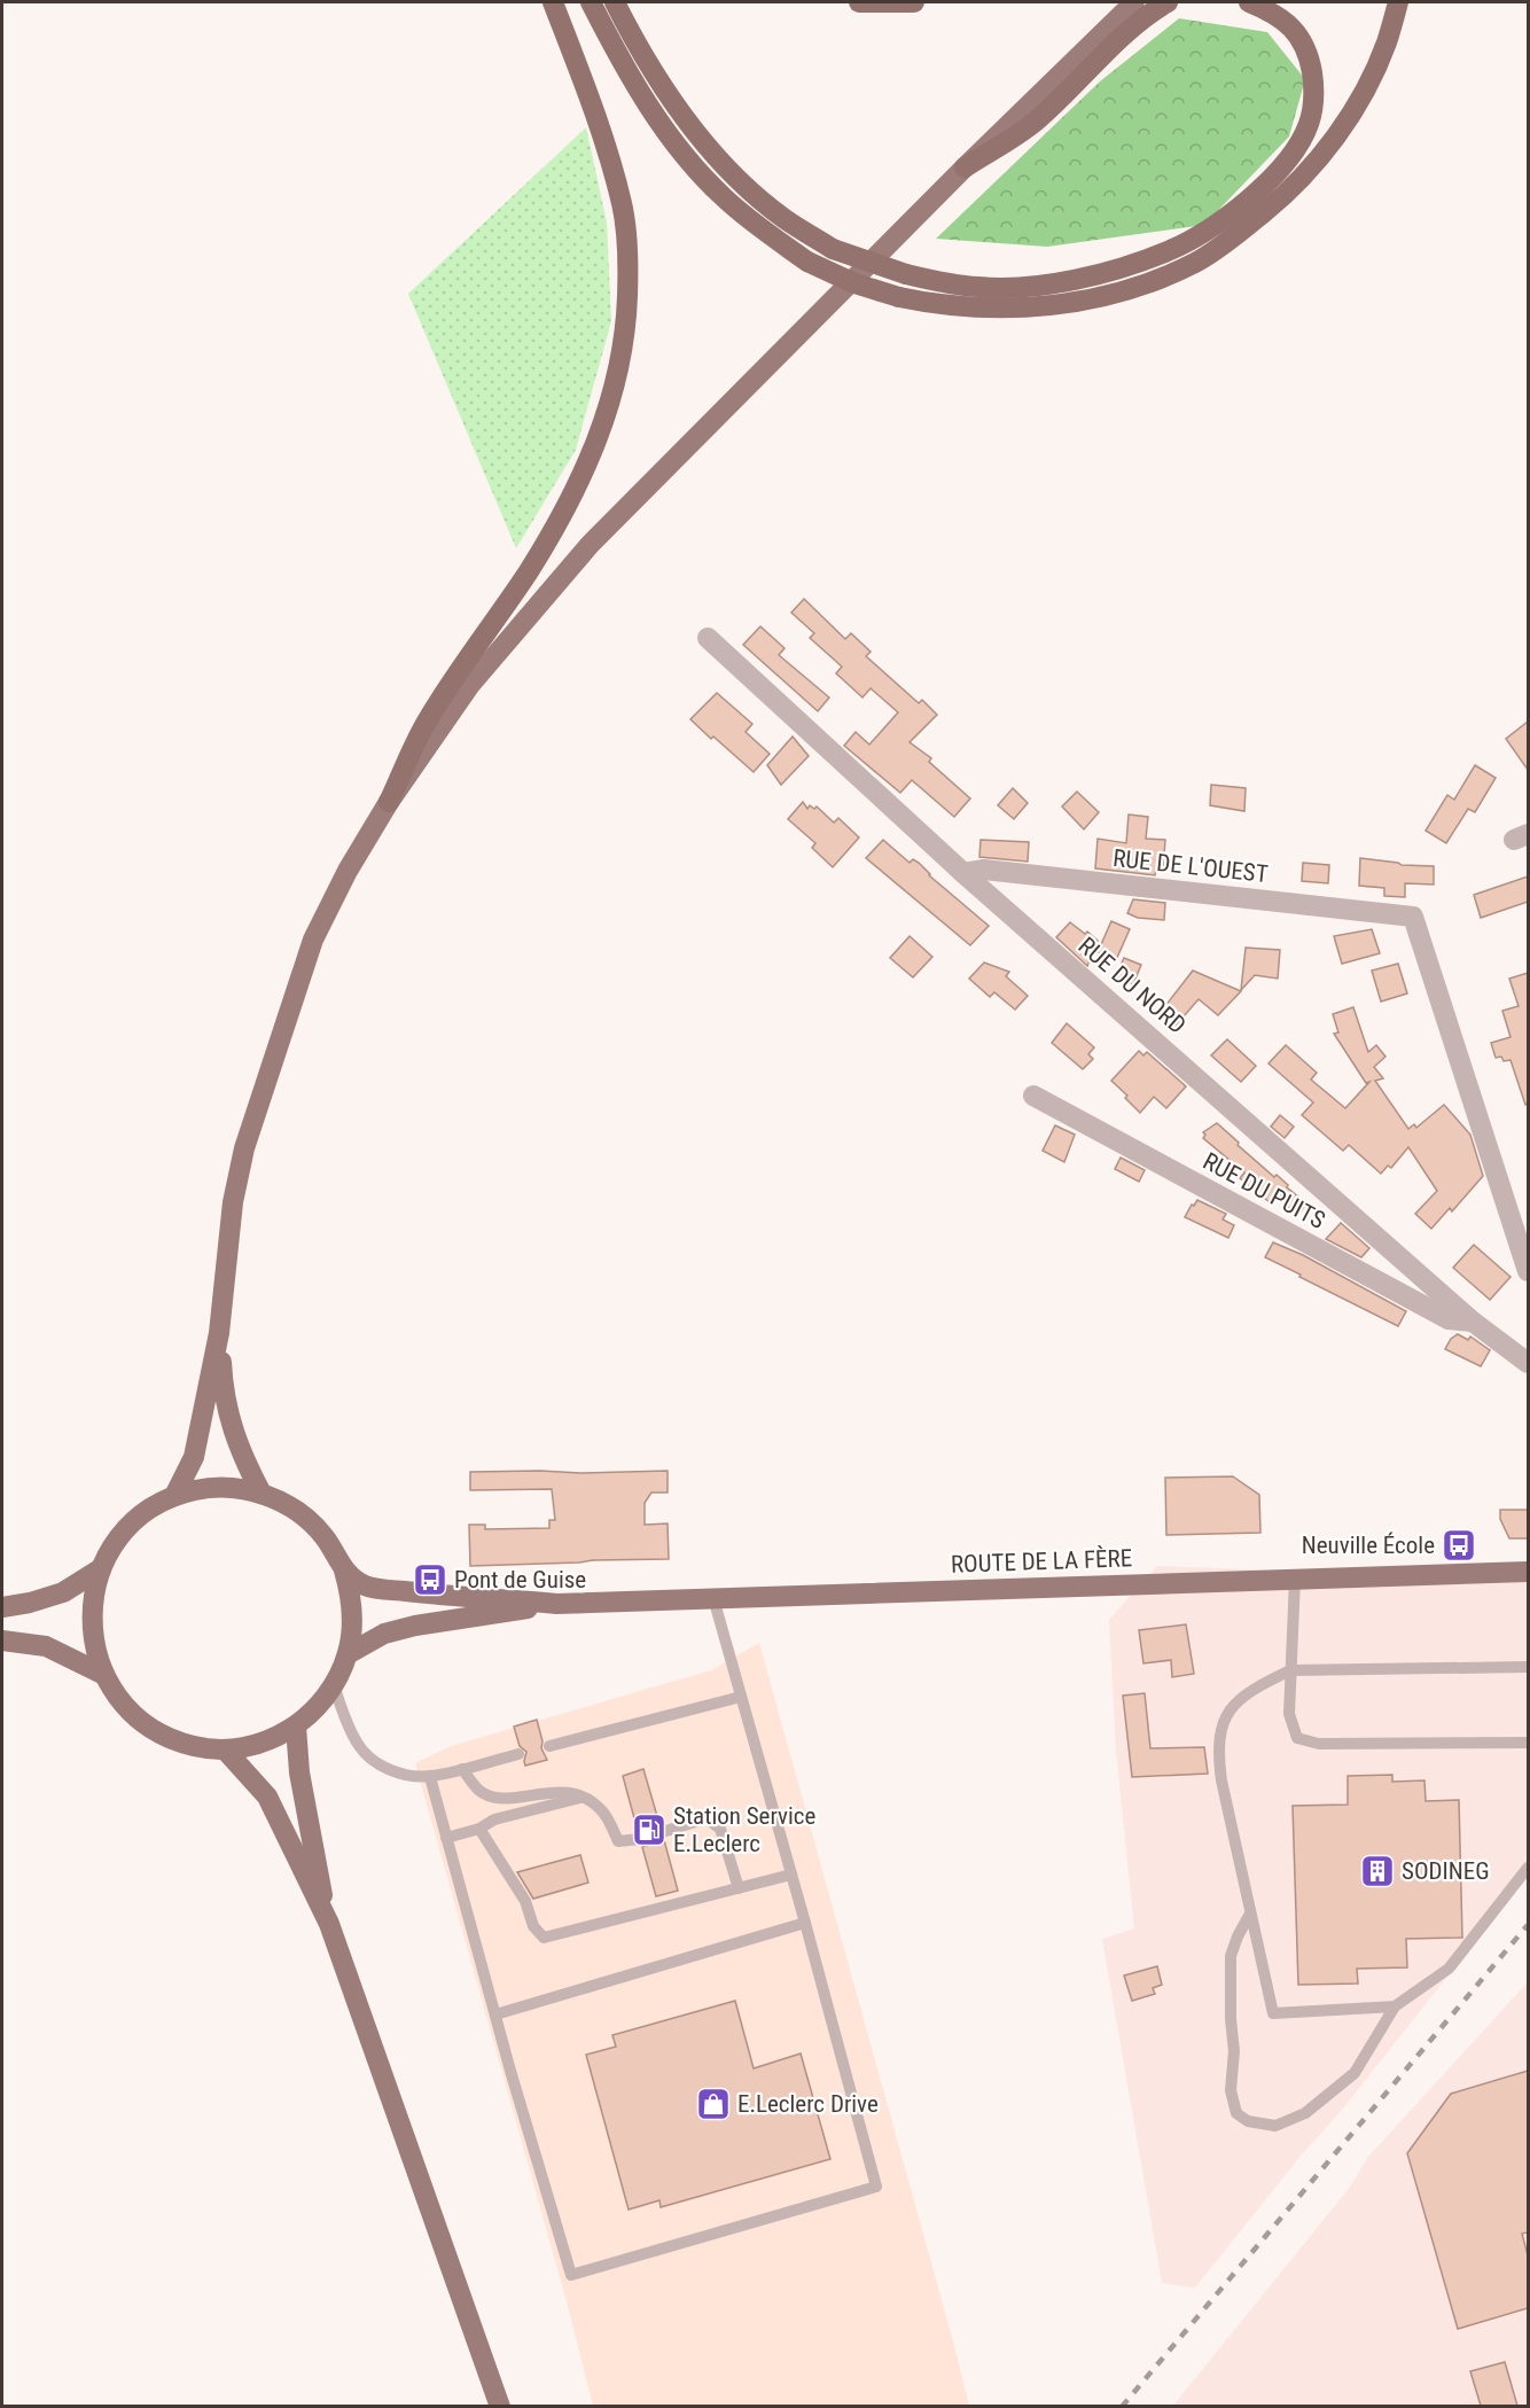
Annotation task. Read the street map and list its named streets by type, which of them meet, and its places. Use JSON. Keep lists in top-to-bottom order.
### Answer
{
  "streets": {
    "main road": ["ROUTE DE LA FÈRE"],
    "street": ["RUE DE L'OUEST", "RUE DU NORD", "RUE DU PUITS"]
  },
  "crossings": [
    ["RUE DE L'OUEST", "RUE DU NORD"],
    ["RUE DU NORD", "RUE DU PUITS"]
  ],
  "places": {
    "bus stop": ["Neuville École", "Pont de Guise"],
    "fuel station": ["Station Service E.Leclerc"],
    "building": ["SODINEG"],
    "shop": ["E.Leclerc Drive"]
  }
}
